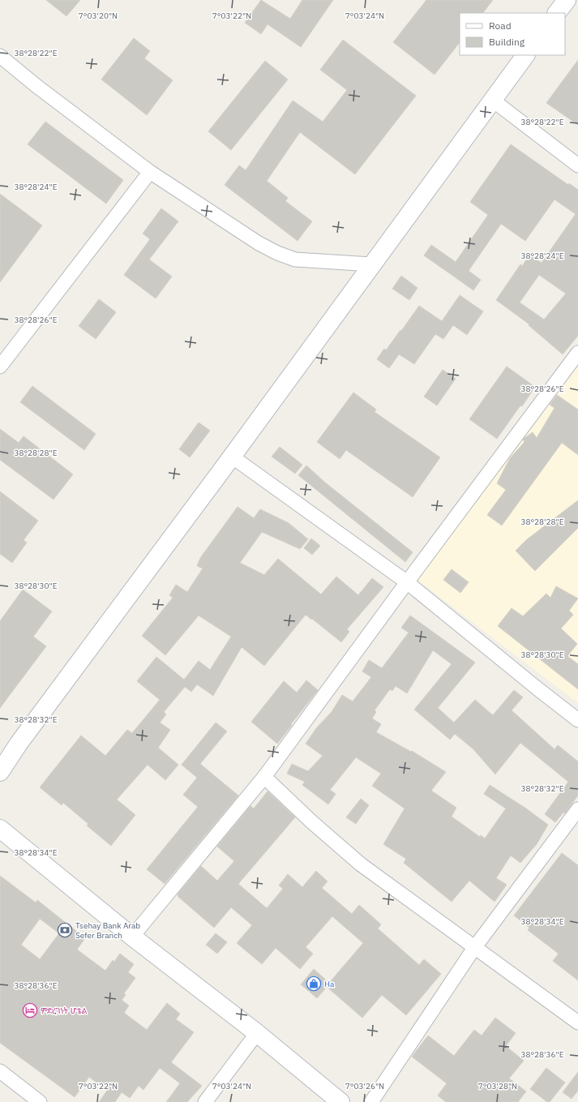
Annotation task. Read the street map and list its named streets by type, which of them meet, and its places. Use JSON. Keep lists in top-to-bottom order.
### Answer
{
  "places": {
    "bank": ["Tsehay Bank Arab Sefer Branch"],
    "shop": ["Ha"],
    "hotel": ["ምድረገነት ሆቴል"]
  },
  "legend": ["Road", "Building"],
  "coordinates": [
    "7°03'20\"N",
    "7°03'22\"N",
    "7°03'24\"N",
    "38°28'22\"E",
    "38°28'24\"E",
    "38°28'26\"E",
    "38°28'28\"E",
    "38°28'30\"E",
    "38°28'32\"E",
    "38°28'34\"E",
    "38°28'36\"E",
    "7°03'26\"N",
    "7°03'28\"N"
  ]
}
